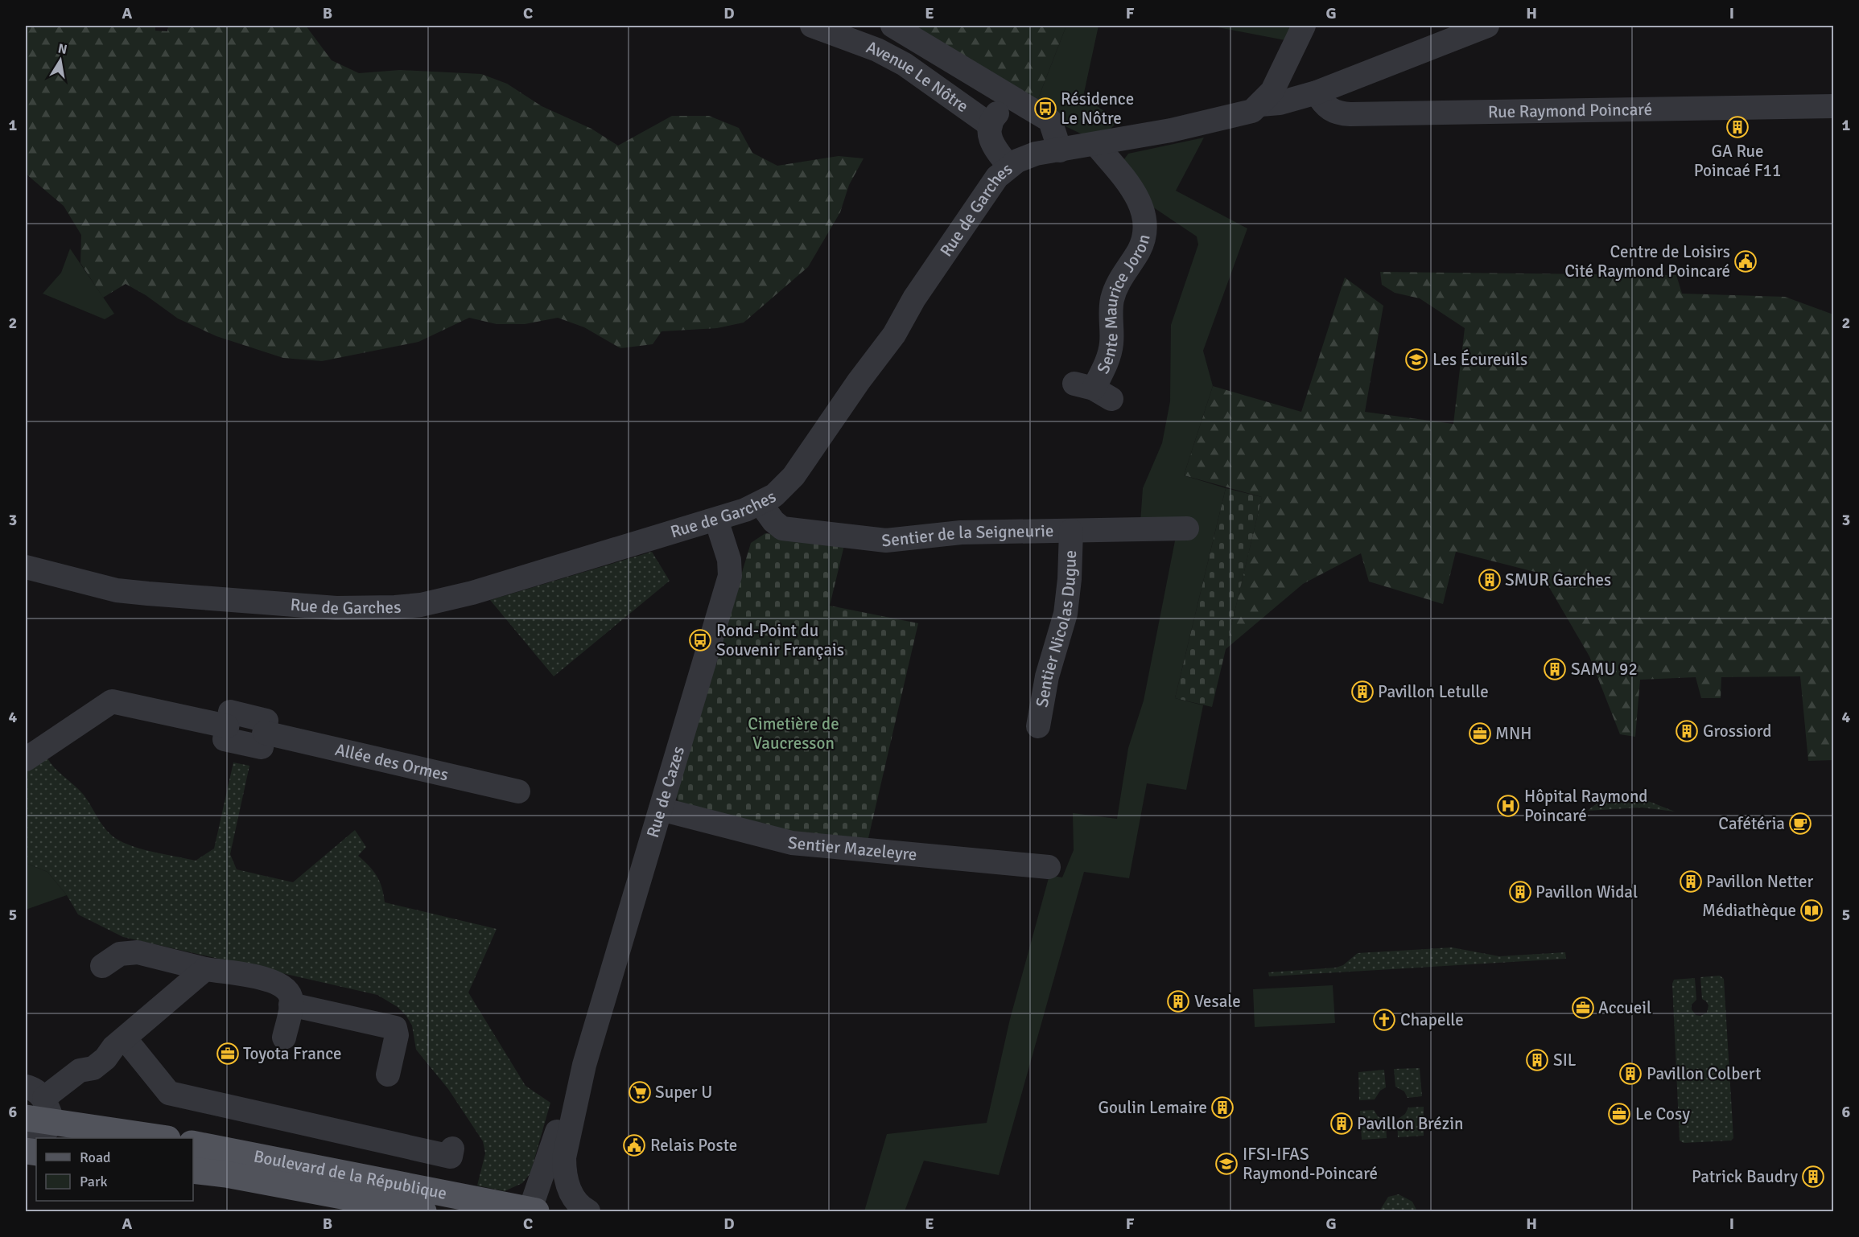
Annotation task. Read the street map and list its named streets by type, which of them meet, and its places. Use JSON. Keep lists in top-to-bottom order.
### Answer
{
  "streets": {
    "main road": ["Boulevard de la République"],
    "street": [
      "Avenue Le Nôtre",
      "Rue Raymond Poincaré",
      "Rue de Garches",
      "Sente Maurice Joron",
      "Sentier de la Seigneurie",
      "Sentier Nicolas Dugue",
      "Allée des Ormes",
      "Rue de Cazes",
      "Sentier Mazeleyre"
    ]
  },
  "crossings": [
    ["Avenue Le Nôtre", "Rue de Garches"],
    ["Rue Raymond Poincaré", "Rue de Garches"],
    ["Rue de Garches", "Sente Maurice Joron"],
    ["Rue de Garches", "Sentier de la Seigneurie"],
    ["Rue de Garches", "Rue de Cazes"],
    ["Sentier de la Seigneurie", "Sentier Nicolas Dugue"],
    ["Rue de Cazes", "Sentier Mazeleyre"],
    ["Rue de Cazes", "Boulevard de la République"]
  ],
  "parks": ["Cimetière de Vaucresson"],
  "places": {
    "bus stop": ["Résidence Le Nôtre", "Rond-Point du Souvenir Français"],
    "building": [
      "GA Rue Poincaé F11",
      "SMUR Garches",
      "SAMU 92",
      "Pavillon Letulle",
      "Grossiord",
      "Pavillon Netter",
      "Pavillon Widal",
      "Vesale",
      "SIL",
      "Pavillon Colbert",
      "Goulin Lemaire",
      "Pavillon Brézin",
      "Patrick Baudry"
    ],
    "public building": ["Centre de Loisirs Cité Raymond Poincaré", "Relais Poste"],
    "school or university": ["Les Écureuils", "IFSI-IFAS Raymond-Poincaré"],
    "office": [
      "MNH",
      "Accueil",
      "Toyota France",
      "Le Cosy"
    ],
    "hospital": ["Hôpital Raymond Poincaré"],
    "cafe": ["Cafétéria"],
    "library": ["Médiathèque"],
    "church": ["Chapelle"],
    "supermarket": ["Super U"]
  },
  "legend": ["Road", "Park"],
  "north": "top",
  "grid": {
    "columns": [
      "A",
      "B",
      "C",
      "D",
      "E",
      "F",
      "G",
      "H",
      "I"
    ],
    "rows": [
      "1",
      "2",
      "3",
      "4",
      "5",
      "6"
    ]
  }
}
